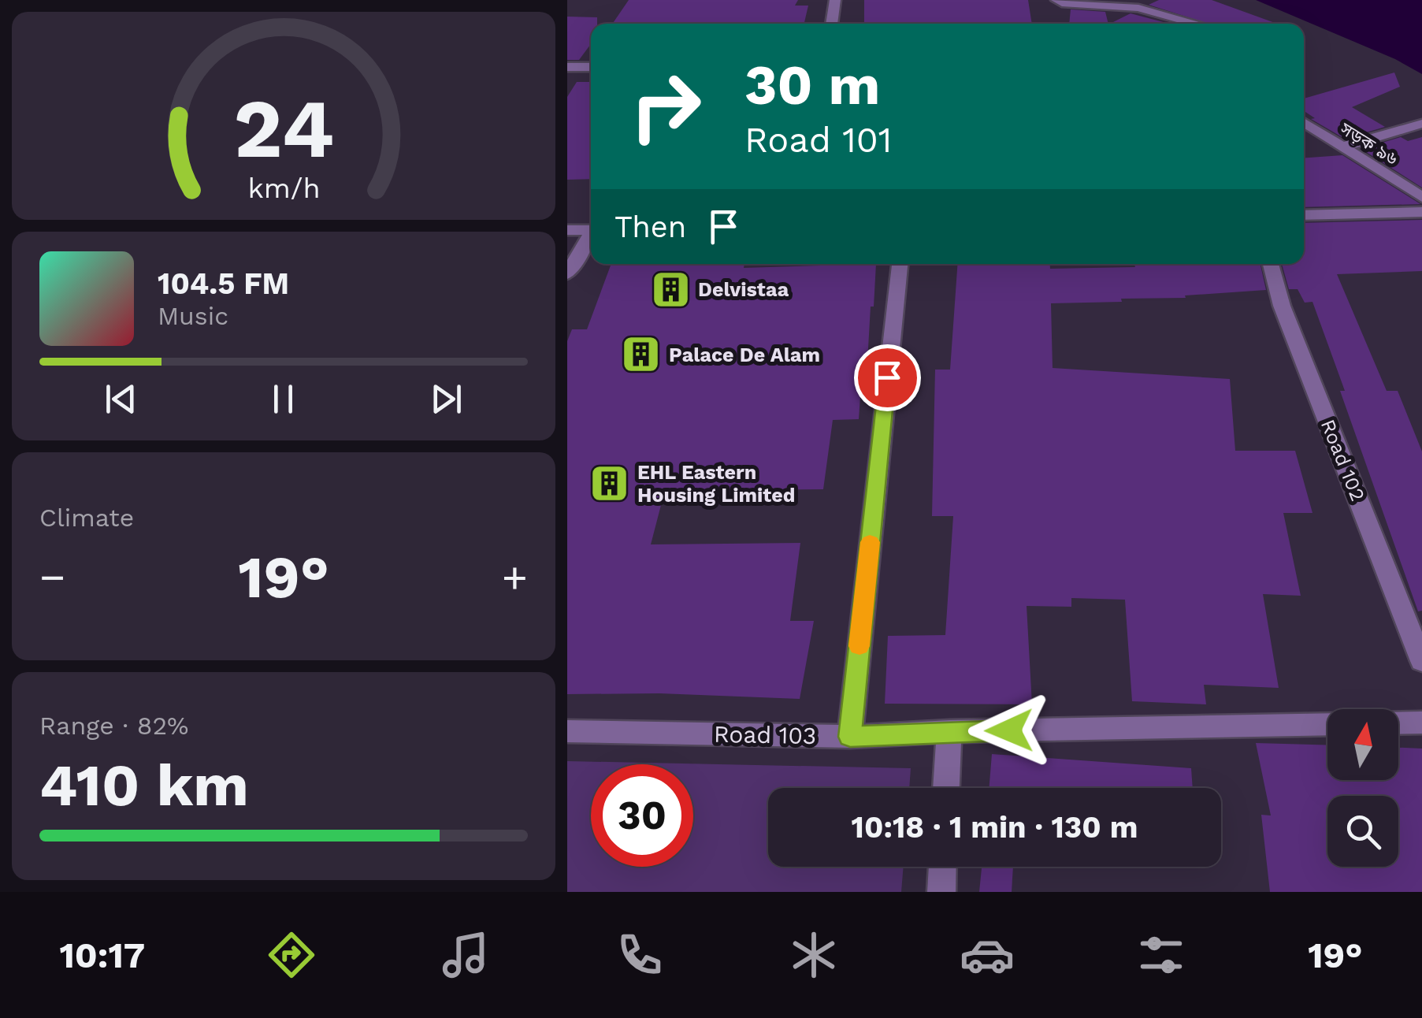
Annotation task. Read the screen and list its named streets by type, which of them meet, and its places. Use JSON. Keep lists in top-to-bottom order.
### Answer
{
  "streets": {
    "street": ["সড়ক ৯৬", "Road 102", "Road 103"]
  },
  "places": {
    "building": ["Delvistaa", "Palace De Alam", "EHL Eastern Housing Limited"]
  },
  "north": "top",
  "page": {
    "turn": ["30 m", "Road 101"],
    "then": "Then",
    "song": ["104.5 FM", "Music"],
    "tile": [
      "Climate",
      ["Range · 82%", "410 km"]
    ],
    "heat": ["−", "19°", "+"],
    "limit": "30",
    "trip": "10:18 · 1 min · 130 m",
    "tabs": ["10:17", "19°"],
    "gauge": ["24", "km/h"]
  }
}
